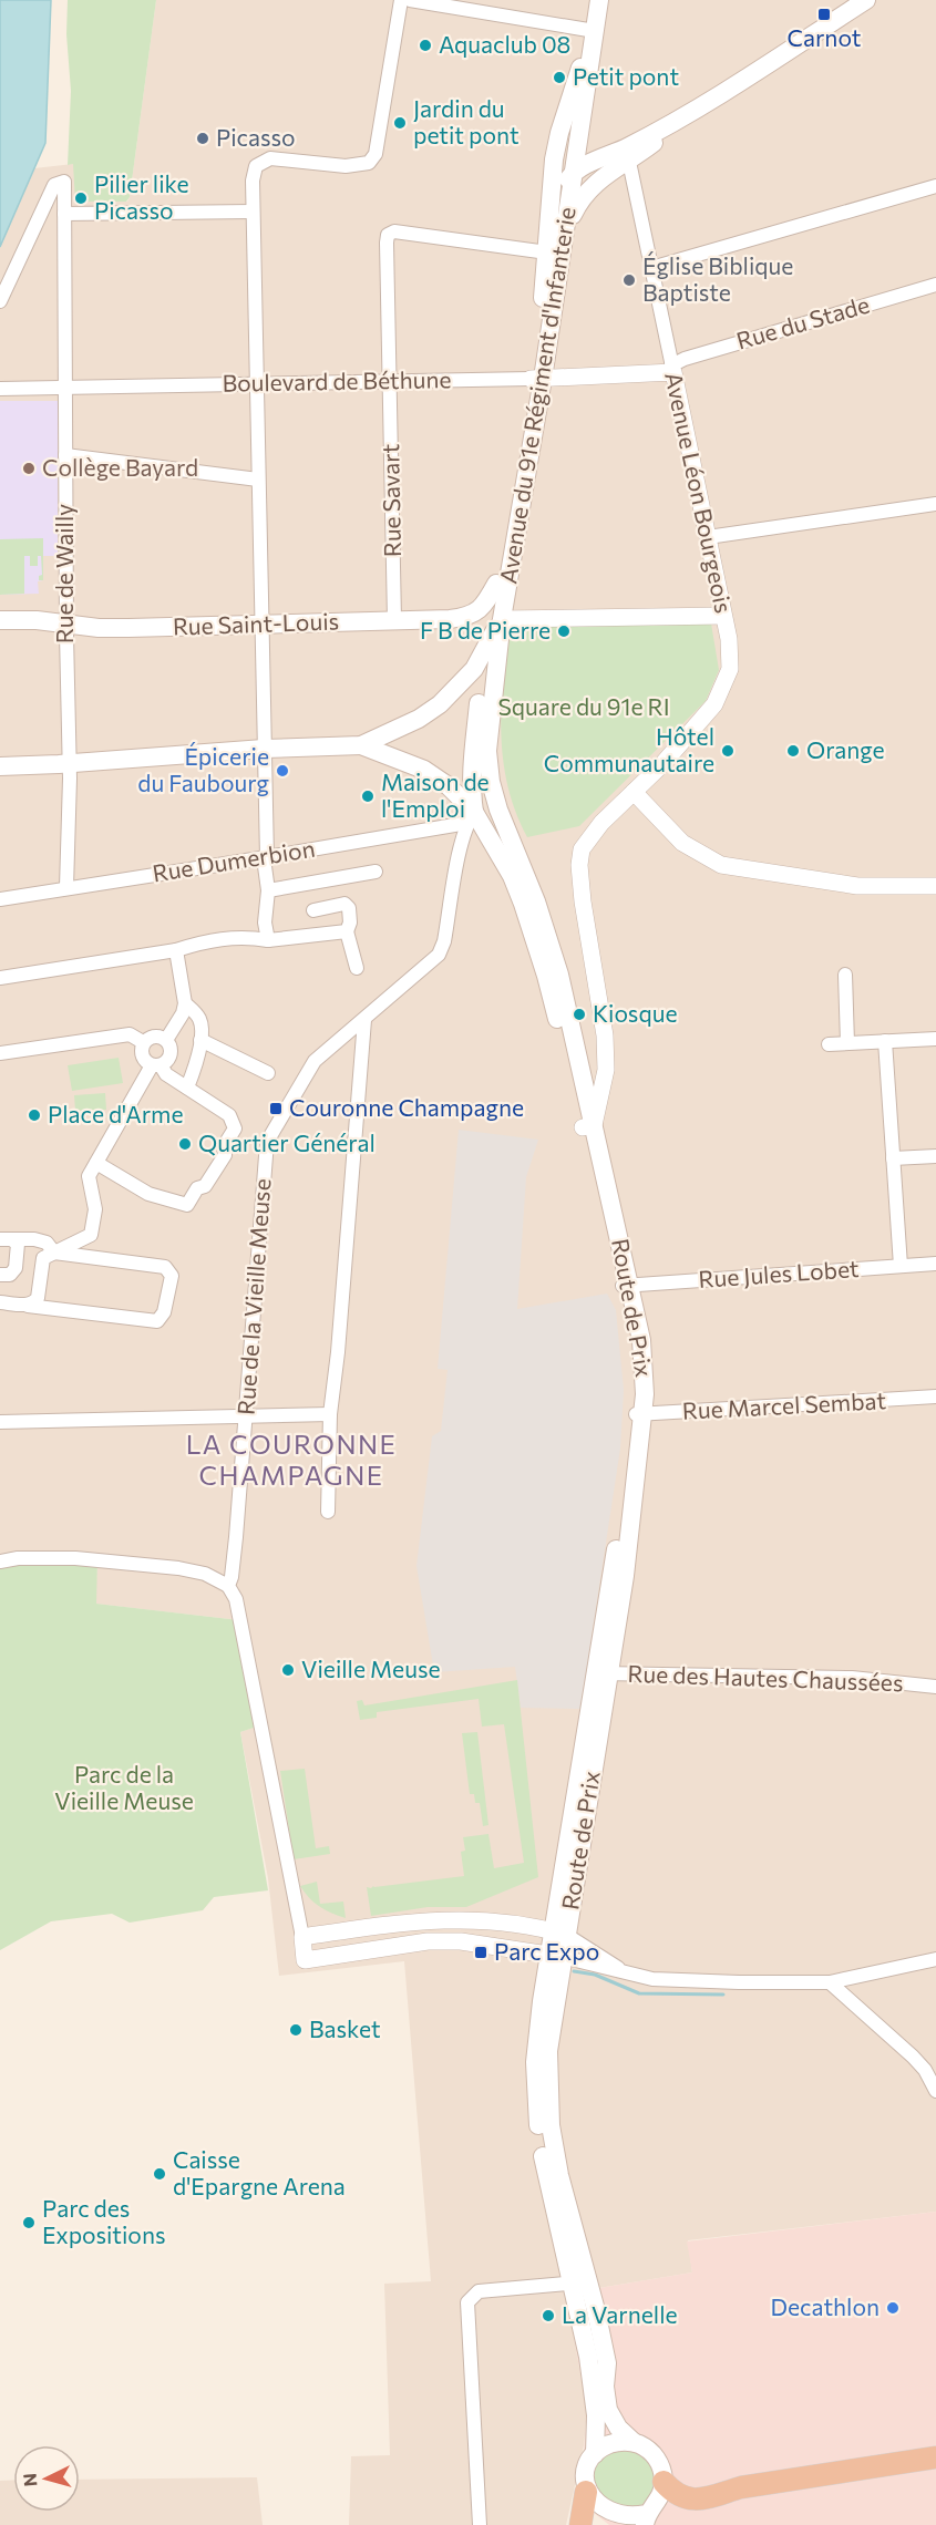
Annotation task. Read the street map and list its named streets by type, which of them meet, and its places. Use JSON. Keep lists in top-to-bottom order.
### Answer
{
  "streets": {
    "main road": ["Avenue du 91e Régiment d'Infanterie", "Rue Saint-Louis", "Route de Prix"],
    "street": [
      "Rue du Stade",
      "Boulevard de Béthune",
      "Avenue Léon Bourgeois",
      "Rue Savart",
      "Rue de Wailly",
      "Rue Dumerbion",
      "Rue Jules Lobet",
      "Rue de la Vieille Meuse",
      "Rue Marcel Sembat",
      "Rue des Hautes Chaussées"
    ]
  },
  "crossings": [
    ["Rue du Stade", "Boulevard de Béthune"],
    ["Rue du Stade", "Avenue Léon Bourgeois"],
    ["Boulevard de Béthune", "Avenue du 91e Régiment d'Infanterie"],
    ["Boulevard de Béthune", "Avenue Léon Bourgeois"],
    ["Boulevard de Béthune", "Rue Savart"],
    ["Boulevard de Béthune", "Rue de Wailly"],
    ["Avenue du 91e Régiment d'Infanterie", "Rue Savart"],
    ["Avenue du 91e Régiment d'Infanterie", "Rue de Wailly"],
    ["Avenue du 91e Régiment d'Infanterie", "Rue Saint-Louis"],
    ["Avenue du 91e Régiment d'Infanterie", "Route de Prix"],
    ["Avenue Léon Bourgeois", "Route de Prix"],
    ["Rue Savart", "Rue Saint-Louis"],
    ["Rue de Wailly", "Rue Saint-Louis"],
    ["Rue de Wailly", "Rue Dumerbion"],
    ["Rue Dumerbion", "Rue de la Vieille Meuse"],
    ["Rue Dumerbion", "Route de Prix"],
    ["Rue Jules Lobet", "Route de Prix"],
    ["Rue de la Vieille Meuse", "Route de Prix"],
    ["Route de Prix", "Rue Marcel Sembat"],
    ["Route de Prix", "Rue des Hautes Chaussées"]
  ],
  "districts": ["LA COURONNE CHAMPAGNE"],
  "parks": ["Square du 91e RI", "Parc de la Vieille Meuse"],
  "places": {
    "transit": ["Carnot", "Couronne Champagne", "Parc Expo"],
    "other": [
      "Aquaclub 08",
      "Petit pont",
      "Jardin du petit pont",
      "Picasso",
      "Pilier like Picasso",
      "Église Biblique Baptiste",
      "Collège Bayard",
      "F B de Pierre",
      "Hôtel Communautaire",
      "Orange",
      "Épicerie du Faubourg",
      "Maison de l'Emploi",
      "Kiosque",
      "Place d'Arme",
      "Quartier Général",
      "Vieille Meuse",
      "Basket",
      "Caisse d'Epargne Arena",
      "Parc des Expositions",
      "Decathlon",
      "La Varnelle"
    ]
  },
  "north": "left"
}
